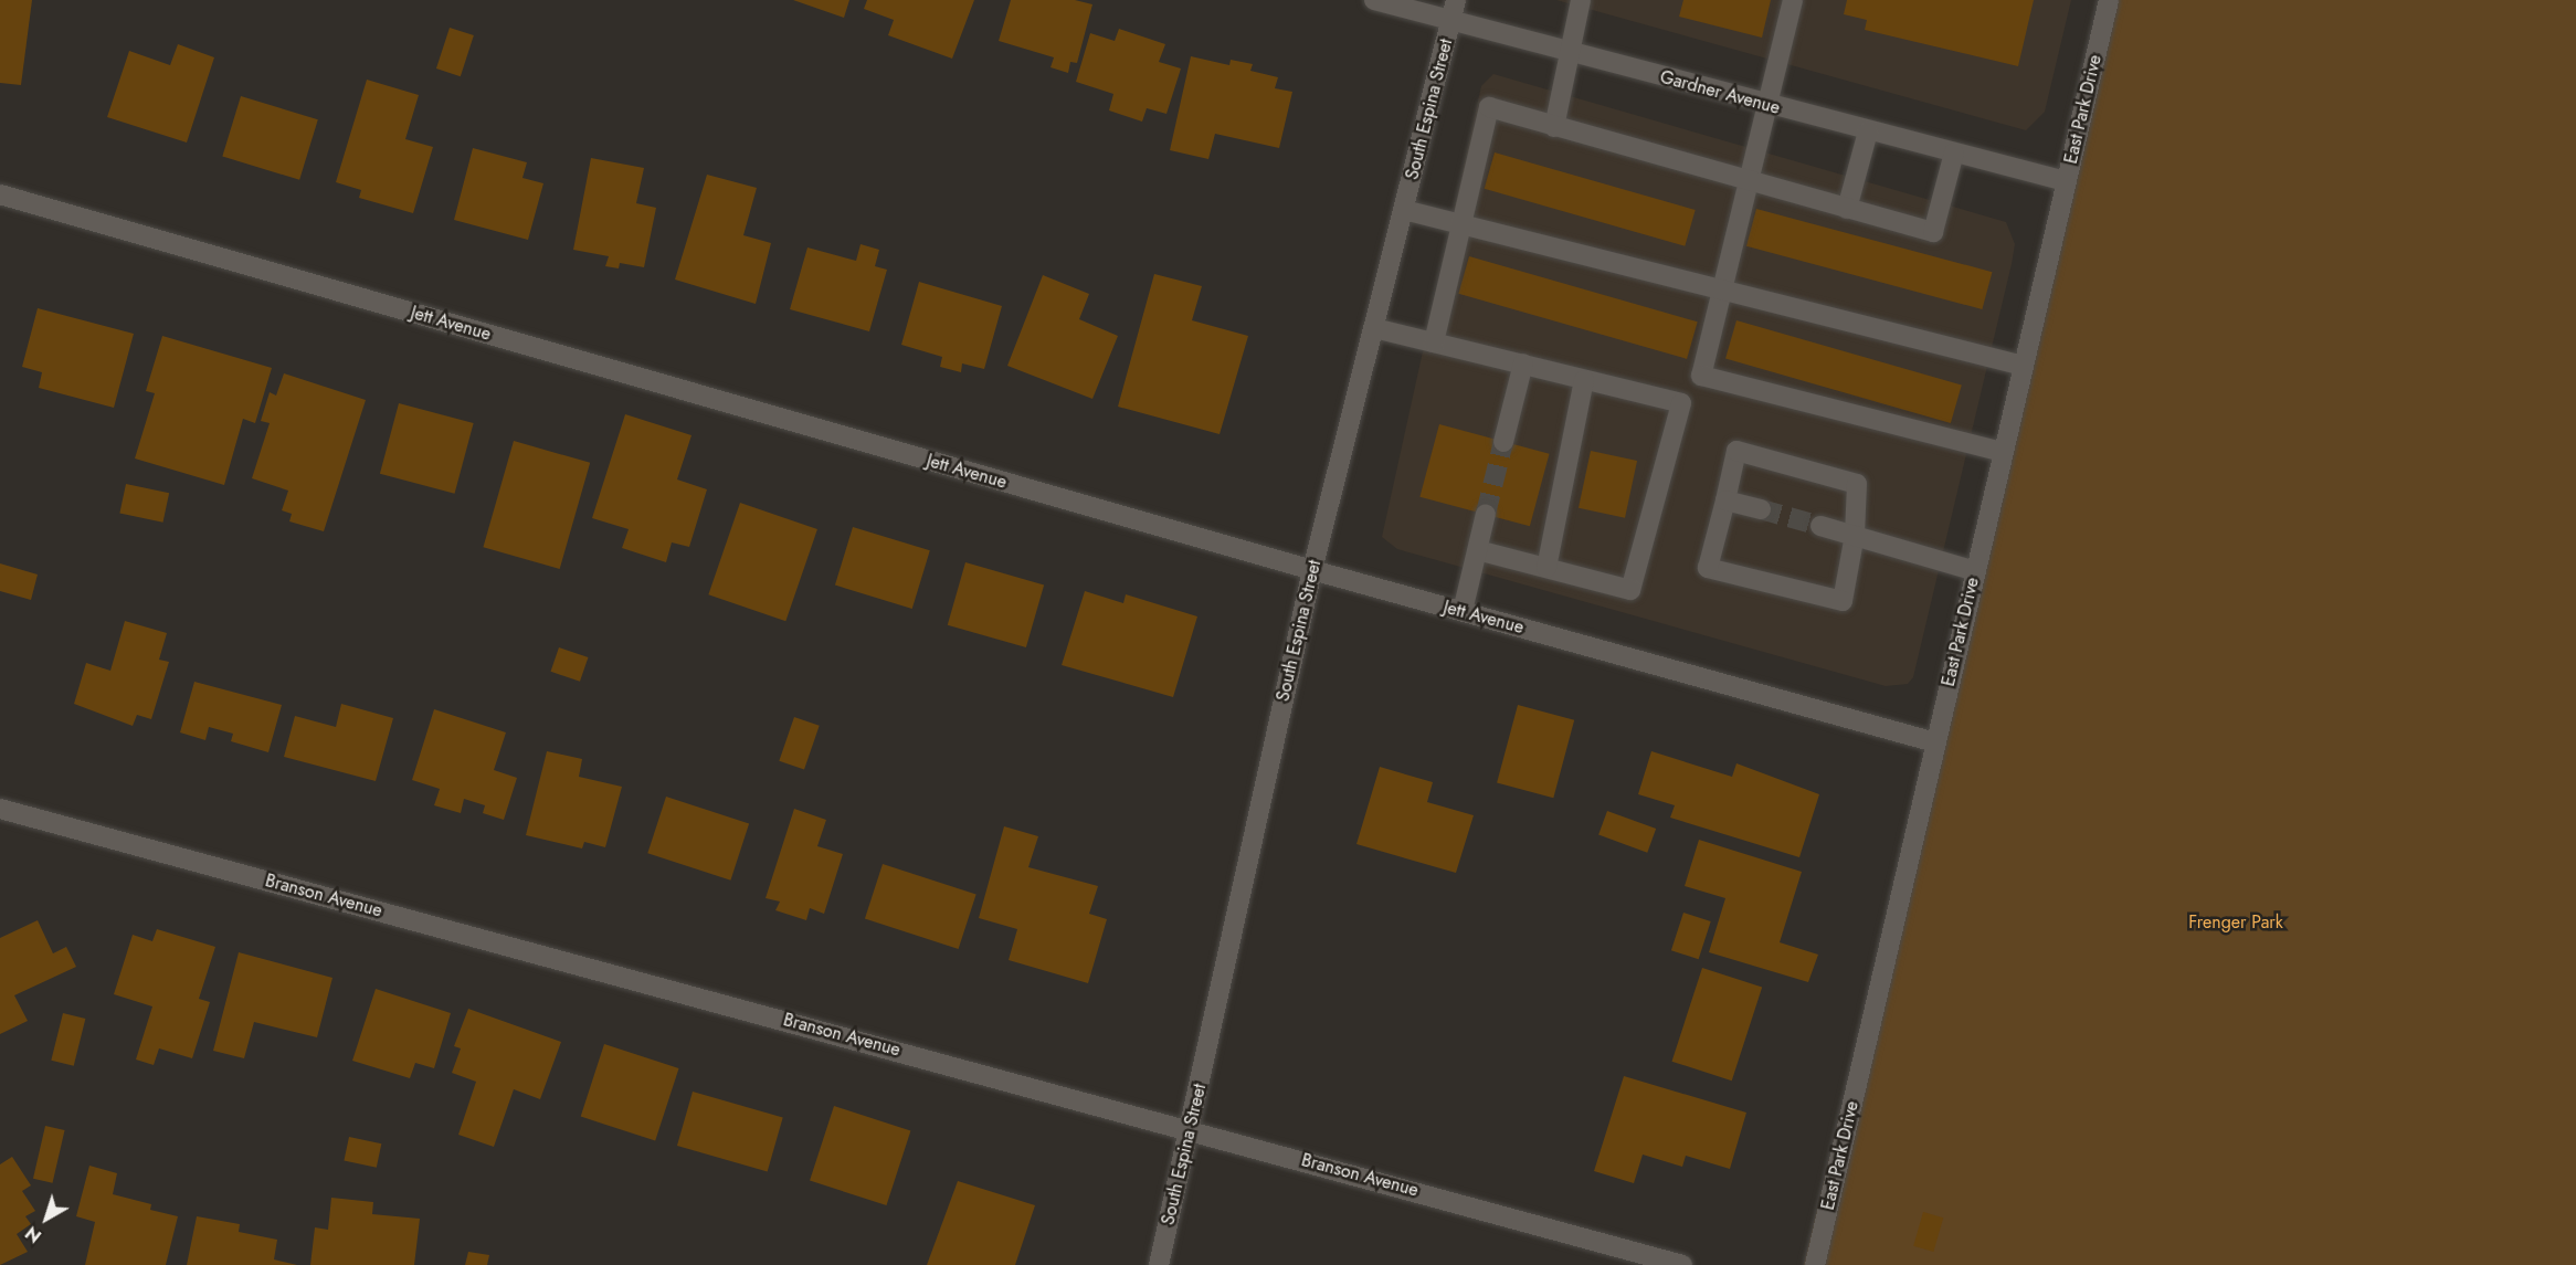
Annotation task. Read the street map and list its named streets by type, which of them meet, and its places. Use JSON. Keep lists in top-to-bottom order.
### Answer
{
  "streets": {
    "street": [
      "Gardner Avenue",
      "South Espina Street",
      "East Park Drive",
      "Jett Avenue",
      "Branson Avenue"
    ]
  },
  "crossings": [
    ["Gardner Avenue", "South Espina Street"],
    ["Gardner Avenue", "East Park Drive"],
    ["South Espina Street", "Jett Avenue"],
    ["South Espina Street", "Branson Avenue"],
    ["East Park Drive", "Jett Avenue"]
  ],
  "parks": ["Frenger Park"],
  "north": "bottom left"
}
